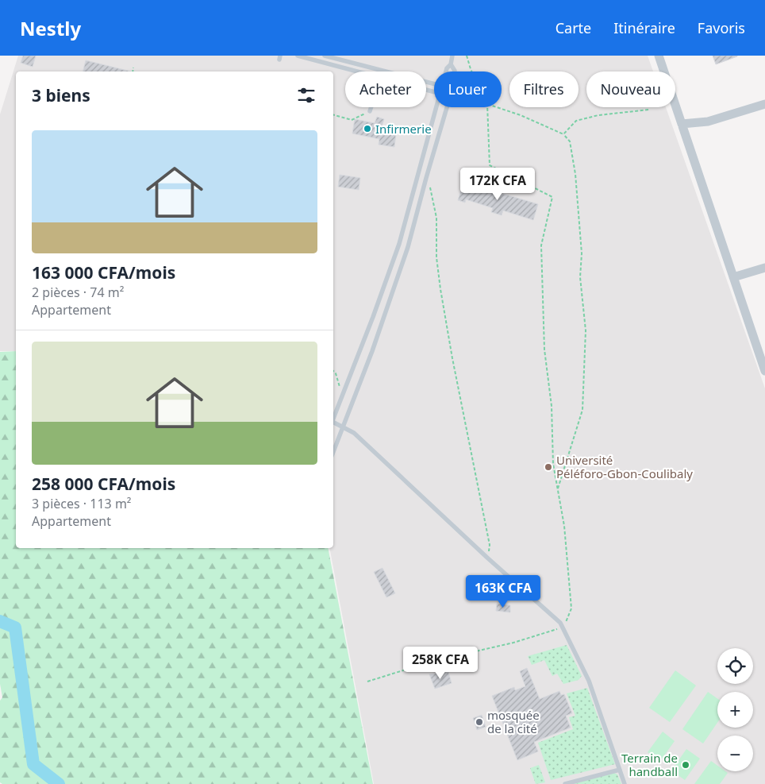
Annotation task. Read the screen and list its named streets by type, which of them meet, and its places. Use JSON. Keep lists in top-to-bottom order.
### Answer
{
  "places": [
    "Infirmerie",
    "Université Péléforo-Gbon-Coulibaly",
    "mosquée de la cité",
    "Terrain de handball"
  ],
  "page": {
    "header": "Nestly",
    "nav": ["Carte", "Itinéraire", "Favoris"],
    "chip": [
      "Acheter",
      "Louer",
      "Filtres",
      "Nouveau"
    ],
    "heading": "3 biens",
    "list": [
      {
        "name": "163 000 CFA/mois",
        "note": "2 pièces · 74 m² · Appartement"
      },
      {
        "name": "258 000 CFA/mois",
        "note": "3 pièces · 113 m² · Appartement"
      }
    ],
    "price": ["172K CFA", "163K CFA", "258K CFA"],
    "map_buttons": ["+", "−"]
  }
}
